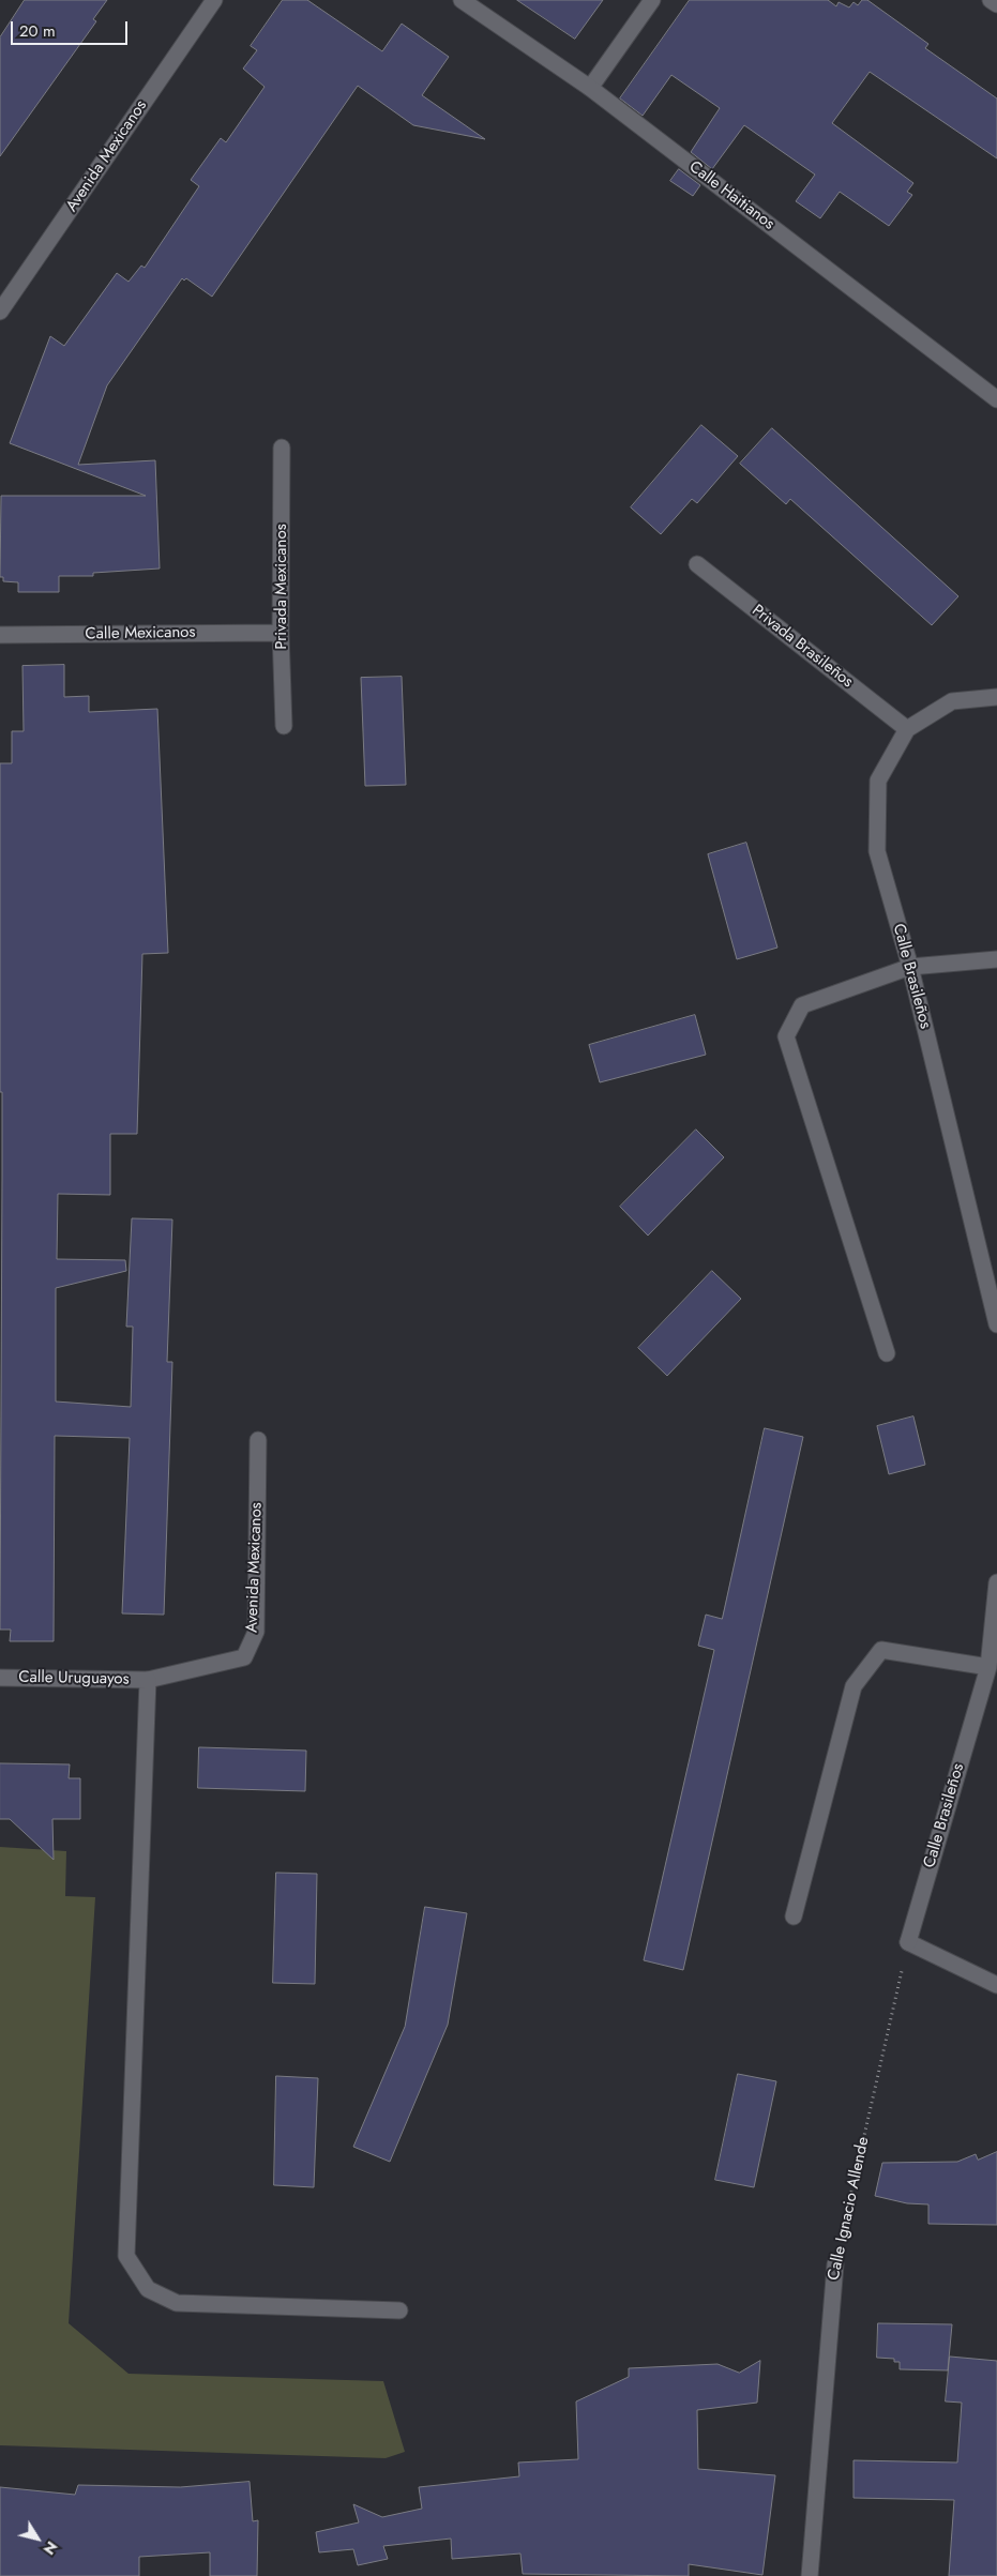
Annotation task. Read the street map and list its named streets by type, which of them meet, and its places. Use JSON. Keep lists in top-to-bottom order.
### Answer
{
  "streets": {
    "street": [
      "Avenida Mexicanos",
      "Calle Haitianos",
      "Privada Mexicanos",
      "Calle Mexicanos",
      "Privada Brasileños",
      "Calle Brasileños",
      "Calle Uruguayos",
      "Calle Ignacio Allende"
    ]
  },
  "crossings": [
    ["Avenida Mexicanos", "Calle Uruguayos"],
    ["Privada Mexicanos", "Calle Mexicanos"],
    ["Privada Brasileños", "Calle Brasileños"],
    ["Calle Brasileños", "Calle Ignacio Allende"]
  ],
  "scale_bar": "20 m",
  "north": "bottom right"
}
